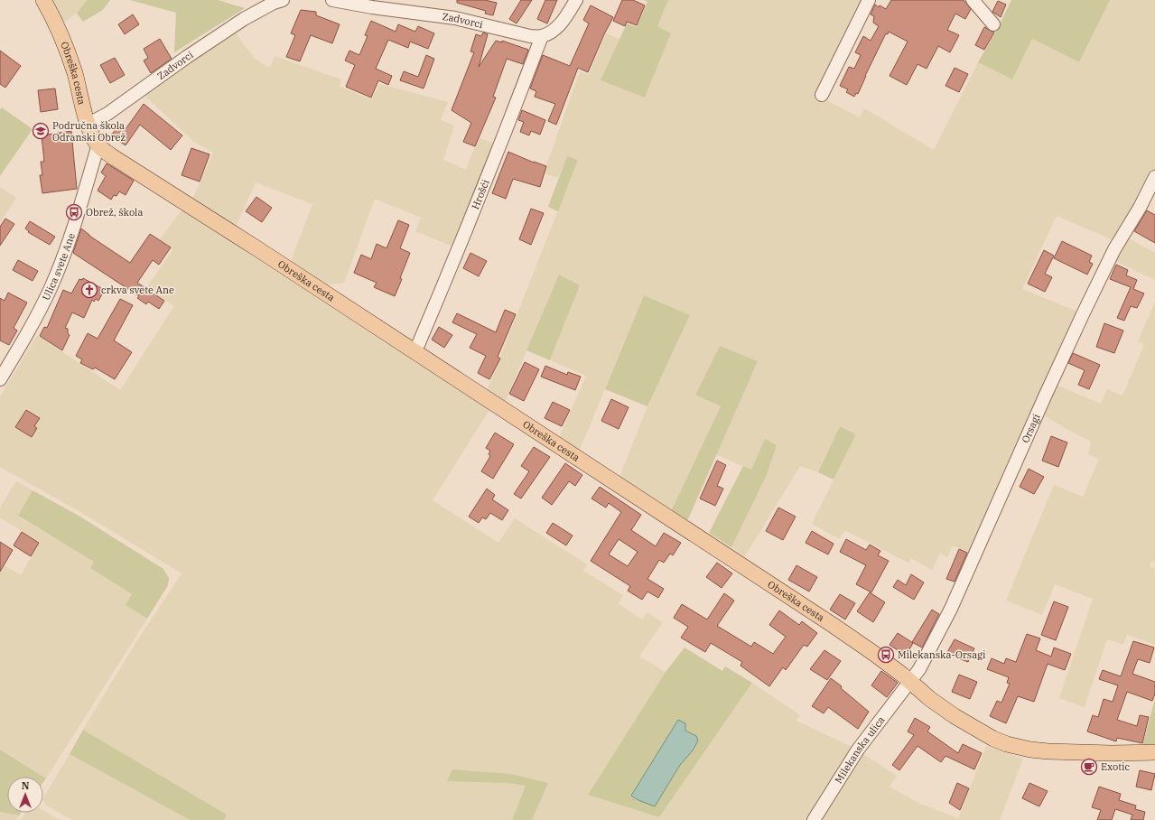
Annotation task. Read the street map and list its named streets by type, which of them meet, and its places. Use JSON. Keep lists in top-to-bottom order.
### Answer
{
  "streets": {
    "main road": ["Obreška cesta"],
    "street": [
      "Zadvorci",
      "Hrošći",
      "Ulica svete Ane",
      "Orsagi",
      "Milekanska ulica"
    ]
  },
  "crossings": [
    ["Zadvorci", "Obreška cesta"],
    ["Zadvorci", "Hrošći"],
    ["Obreška cesta", "Hrošći"],
    ["Obreška cesta", "Ulica svete Ane"],
    ["Obreška cesta", "Orsagi"],
    ["Obreška cesta", "Milekanska ulica"],
    ["Orsagi", "Milekanska ulica"]
  ],
  "places": {
    "school or university": ["Područna škola Odranski Obrež"],
    "bus stop": ["Obrež, škola", "Milekanska-Orsagi"],
    "church": ["crkva svete Ane"],
    "cafe": ["Exotic"]
  },
  "north": "top"
}
